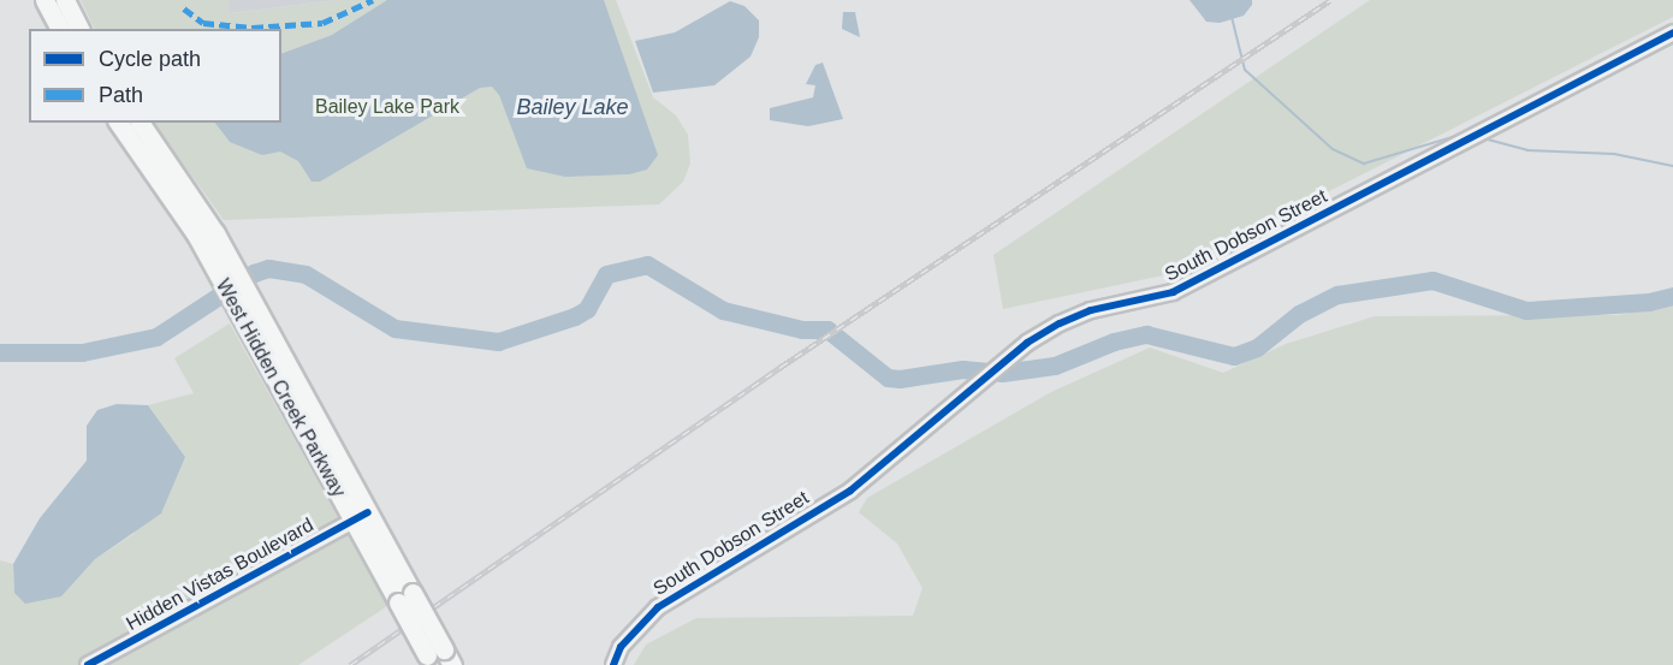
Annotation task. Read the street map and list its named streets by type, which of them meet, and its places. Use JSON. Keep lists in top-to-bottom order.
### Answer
{
  "streets": {
    "main road": ["West Hidden Creek Parkway"],
    "street": ["South Dobson Street", "Hidden Vistas Boulevard"]
  },
  "crossings": [
    ["West Hidden Creek Parkway", "Hidden Vistas Boulevard"]
  ],
  "water": ["Bailey Lake"],
  "parks": ["Bailey Lake Park"],
  "legend": ["Cycle path", "Path"]
}
